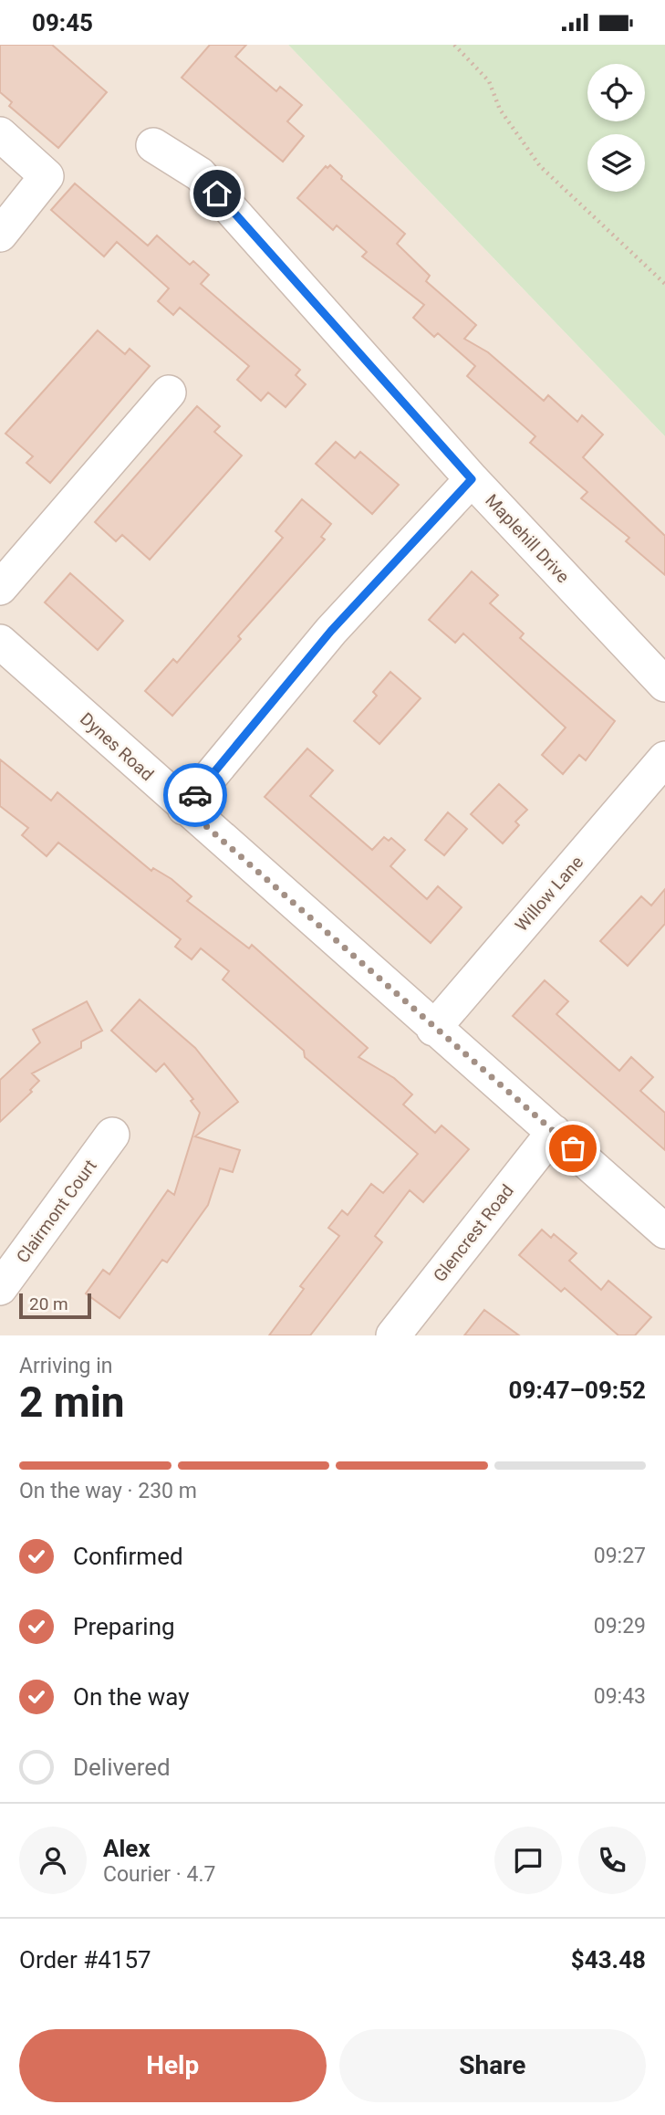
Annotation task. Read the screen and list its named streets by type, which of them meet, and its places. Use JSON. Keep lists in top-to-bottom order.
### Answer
{
  "streets": {
    "street": [
      "Maplehill Drive",
      "Dynes Road",
      "Willow Lane",
      "Clairmont Court",
      "Glencrest Road"
    ]
  },
  "crossings": [
    ["Dynes Road", "Willow Lane"],
    ["Dynes Road", "Glencrest Road"]
  ],
  "scale_bar": "20 m",
  "page": {
    "status": "09:45",
    "scale": "20 m",
    "heading": ["2 min", "Arriving in", "09:47–09:52"],
    "panel": [
      "Alex",
      "Courier · 4.7",
      "Order #4157",
      "$43.48"
    ],
    "bar": "On the way · 230 m",
    "list": [
      ["Confirmed", "09:27"],
      ["Preparing", "09:29"],
      ["On the way", "09:43"],
      "Delivered"
    ],
    "buttons": ["Help", "Share"]
  }
}
